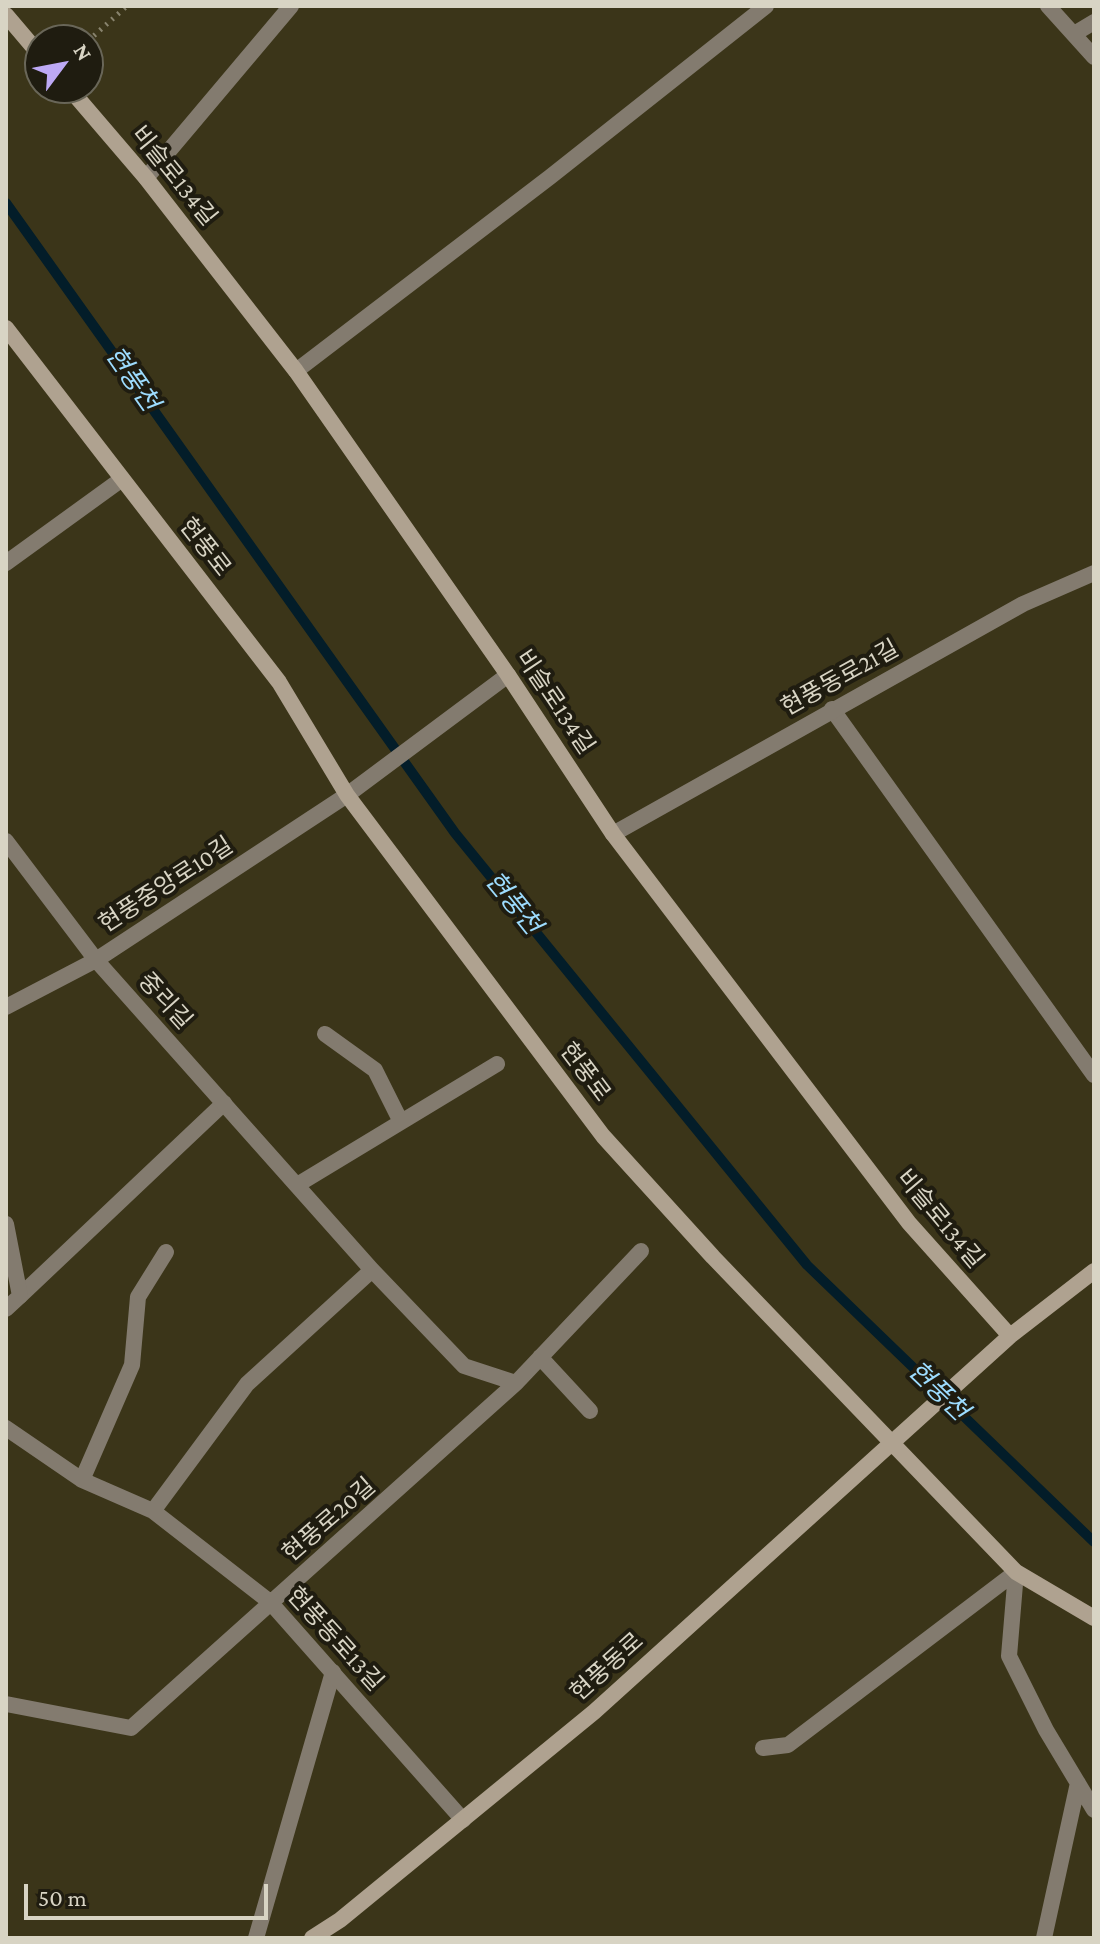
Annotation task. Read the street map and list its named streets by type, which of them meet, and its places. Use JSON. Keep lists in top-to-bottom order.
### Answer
{
  "streets": {
    "street": [
      "비슬로134길",
      "현풍로",
      "현풍동로21길",
      "현풍중앙로10길",
      "중리길",
      "현풍로20길",
      "현풍동로13길",
      "현풍동로"
    ]
  },
  "crossings": [
    ["비슬로134길", "현풍동로21길"],
    ["비슬로134길", "현풍중앙로10길"],
    ["비슬로134길", "현풍동로"],
    ["현풍로", "현풍중앙로10길"],
    ["현풍로", "현풍동로"],
    ["현풍중앙로10길", "중리길"],
    ["중리길", "현풍로20길"],
    ["현풍로20길", "현풍동로13길"],
    ["현풍동로13길", "현풍동로"]
  ],
  "water": ["현풍천"],
  "scale_bar": "50 m",
  "north": "top right"
}
